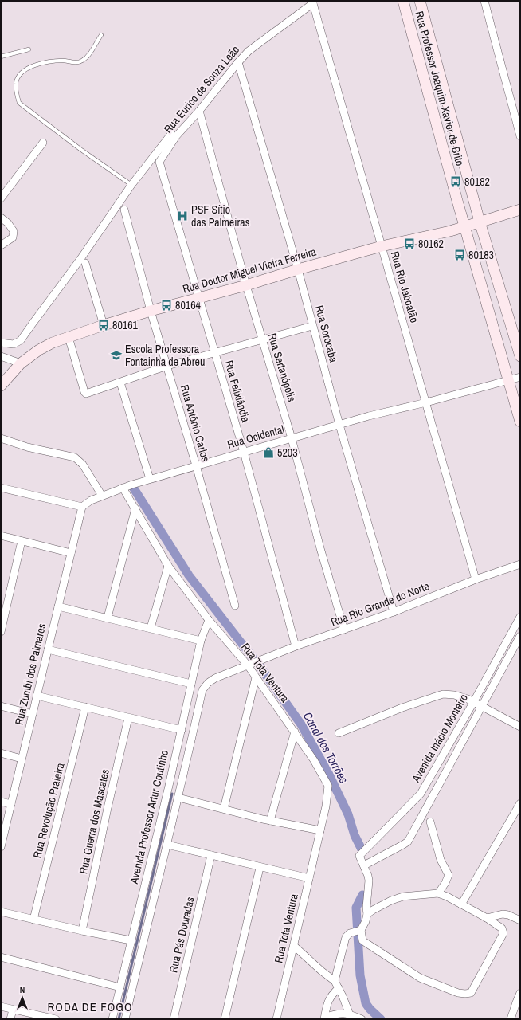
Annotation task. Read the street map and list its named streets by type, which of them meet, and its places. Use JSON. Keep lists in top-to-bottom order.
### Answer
{
  "streets": {
    "street": [
      "Rua Professor Joaquim Xavier de Brito",
      "Rua Eurico de Souza Leão",
      "Rua Doutor Miguel Vieira Ferreira",
      "Rua Rio Jaboatão",
      "Rua Sorocaba",
      "Rua Sertanópolis",
      "Rua Felixlândia",
      "Rua Antônio Carlos",
      "Rua Ocidental",
      "Rua Rio Grande do Norte",
      "Rua Tota Ventura",
      "Rua Zumbi dos Palmares",
      "Avenida Inácio Monteiro",
      "Rua Revolução Praieira",
      "Avenida Professor Artur Coutinho",
      "Rua Guerra dos Mascates",
      "Rua Pás Douradas"
    ]
  },
  "crossings": [
    ["Rua Professor Joaquim Xavier de Brito", "Rua Doutor Miguel Vieira Ferreira"],
    ["Rua Professor Joaquim Xavier de Brito", "Rua Ocidental"],
    ["Rua Eurico de Souza Leão", "Rua Rio Jaboatão"],
    ["Rua Eurico de Souza Leão", "Rua Sorocaba"],
    ["Rua Eurico de Souza Leão", "Rua Sertanópolis"],
    ["Rua Eurico de Souza Leão", "Rua Felixlândia"],
    ["Rua Doutor Miguel Vieira Ferreira", "Rua Rio Jaboatão"],
    ["Rua Doutor Miguel Vieira Ferreira", "Rua Sorocaba"],
    ["Rua Doutor Miguel Vieira Ferreira", "Rua Sertanópolis"],
    ["Rua Doutor Miguel Vieira Ferreira", "Rua Felixlândia"],
    ["Rua Doutor Miguel Vieira Ferreira", "Rua Antônio Carlos"],
    ["Rua Rio Jaboatão", "Rua Ocidental"],
    ["Rua Rio Jaboatão", "Rua Rio Grande do Norte"],
    ["Rua Sorocaba", "Rua Ocidental"],
    ["Rua Sorocaba", "Rua Rio Grande do Norte"],
    ["Rua Sertanópolis", "Rua Ocidental"],
    ["Rua Sertanópolis", "Rua Rio Grande do Norte"],
    ["Rua Felixlândia", "Rua Ocidental"],
    ["Rua Felixlândia", "Rua Rio Grande do Norte"],
    ["Rua Antônio Carlos", "Rua Ocidental"],
    ["Rua Ocidental", "Rua Tota Ventura"],
    ["Rua Ocidental", "Rua Zumbi dos Palmares"],
    ["Rua Rio Grande do Norte", "Rua Tota Ventura"],
    ["Rua Rio Grande do Norte", "Avenida Professor Artur Coutinho"],
    ["Rua Tota Ventura", "Avenida Professor Artur Coutinho"]
  ],
  "districts": ["RODA DE FOGO"],
  "water": ["Canal dos Torrões"],
  "places": {
    "bus stop": [
      "80182",
      "80162",
      "80183",
      "80164",
      "80161"
    ],
    "hospital": ["PSF Sítio das Palmeiras"],
    "school or university": ["Escola Professora Fontainha de Abreu"],
    "shop": ["5203"]
  },
  "north": "top"
}
